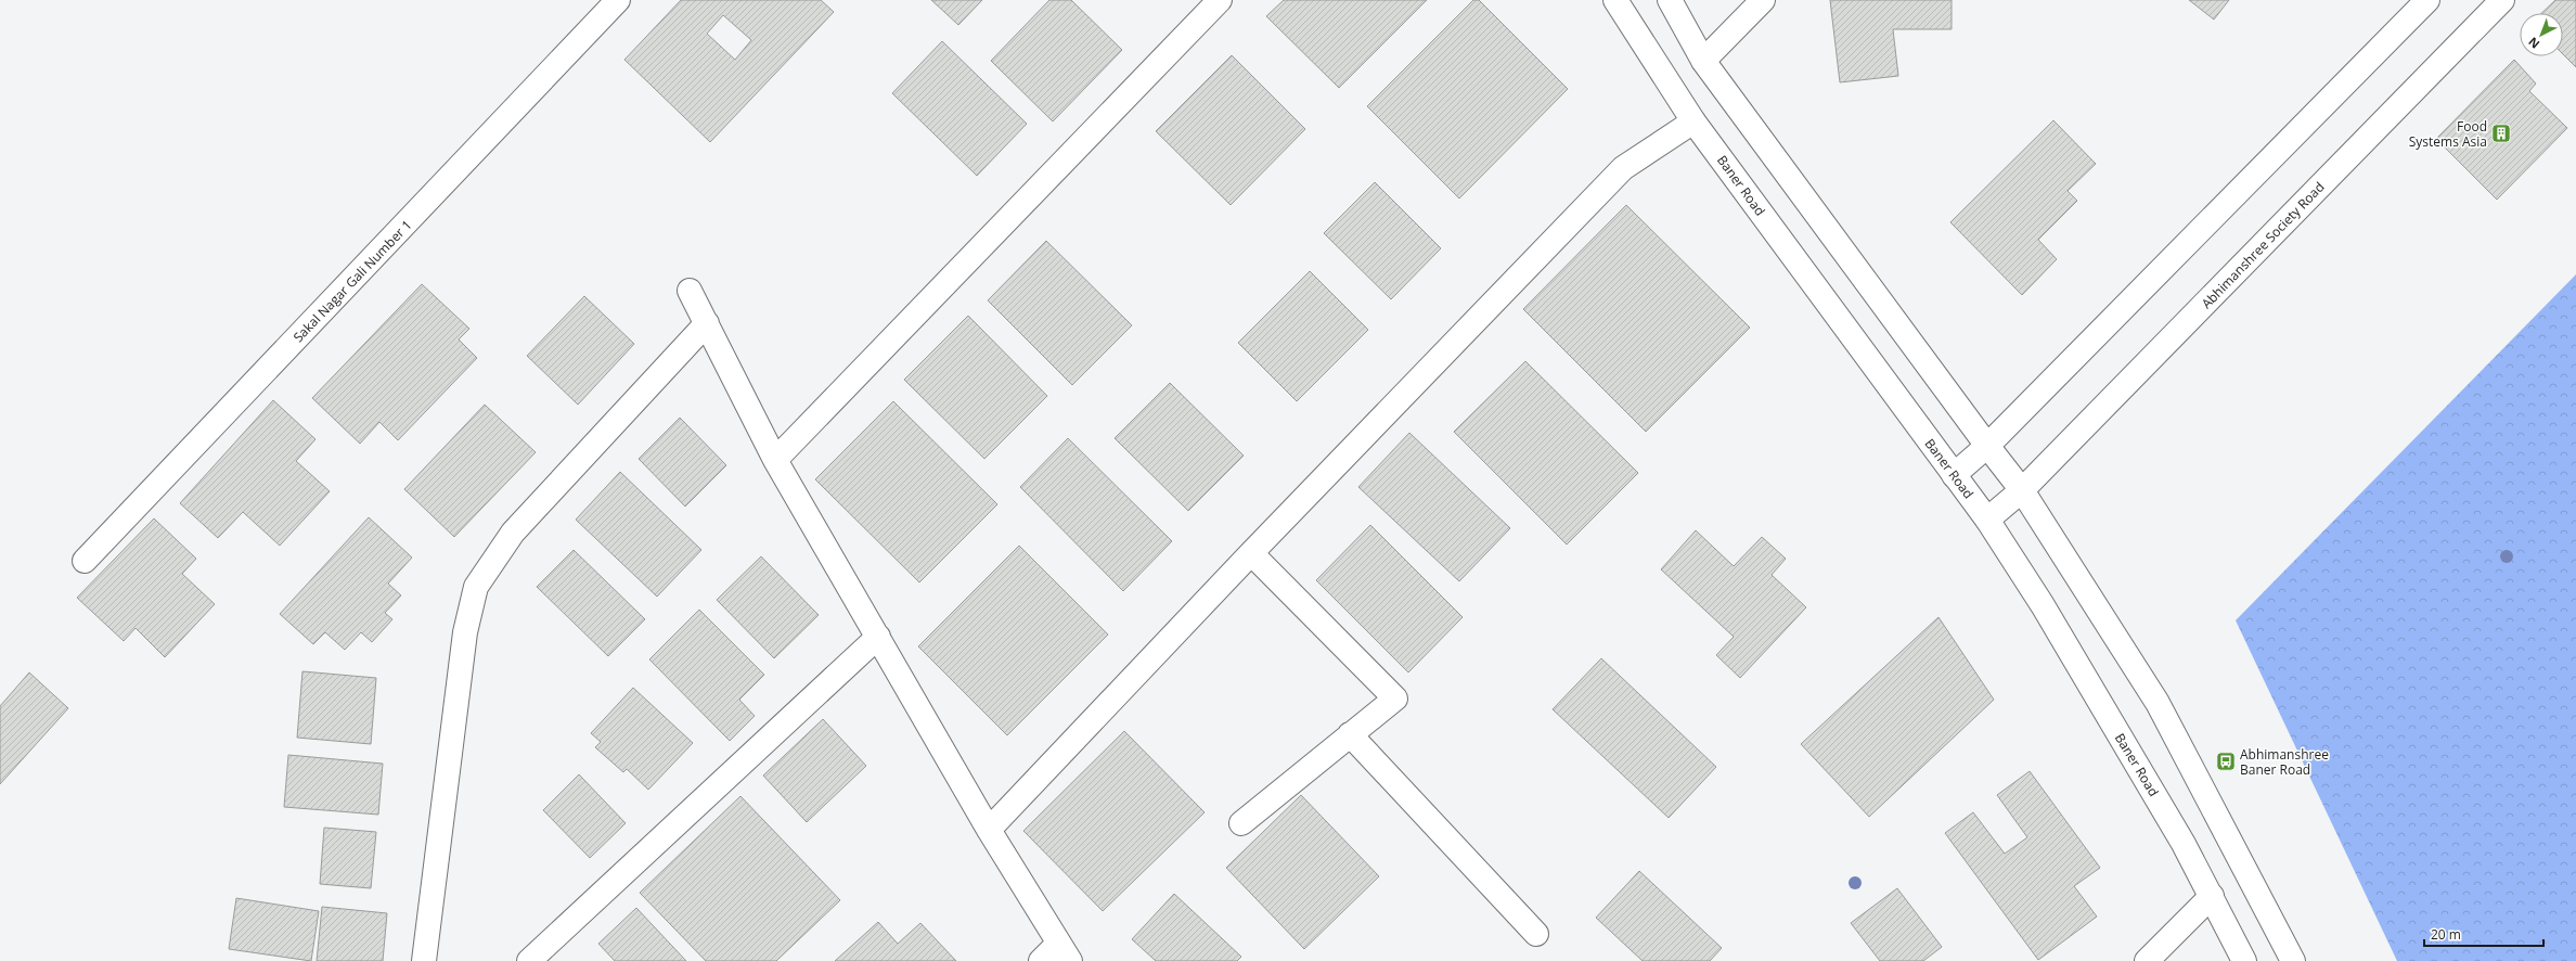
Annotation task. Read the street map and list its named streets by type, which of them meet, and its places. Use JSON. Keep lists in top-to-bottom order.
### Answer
{
  "streets": {
    "street": ["Baner Road", "Abhimanshree Society Road", "Sakal Nagar Gali Number 1"]
  },
  "crossings": [
    ["Baner Road", "Abhimanshree Society Road"]
  ],
  "places": {
    "building": ["Food Systems Asia"],
    "bus stop": ["Abhimanshree Baner Road"]
  },
  "scale_bar": "20 m",
  "north": "bottom left"
}
